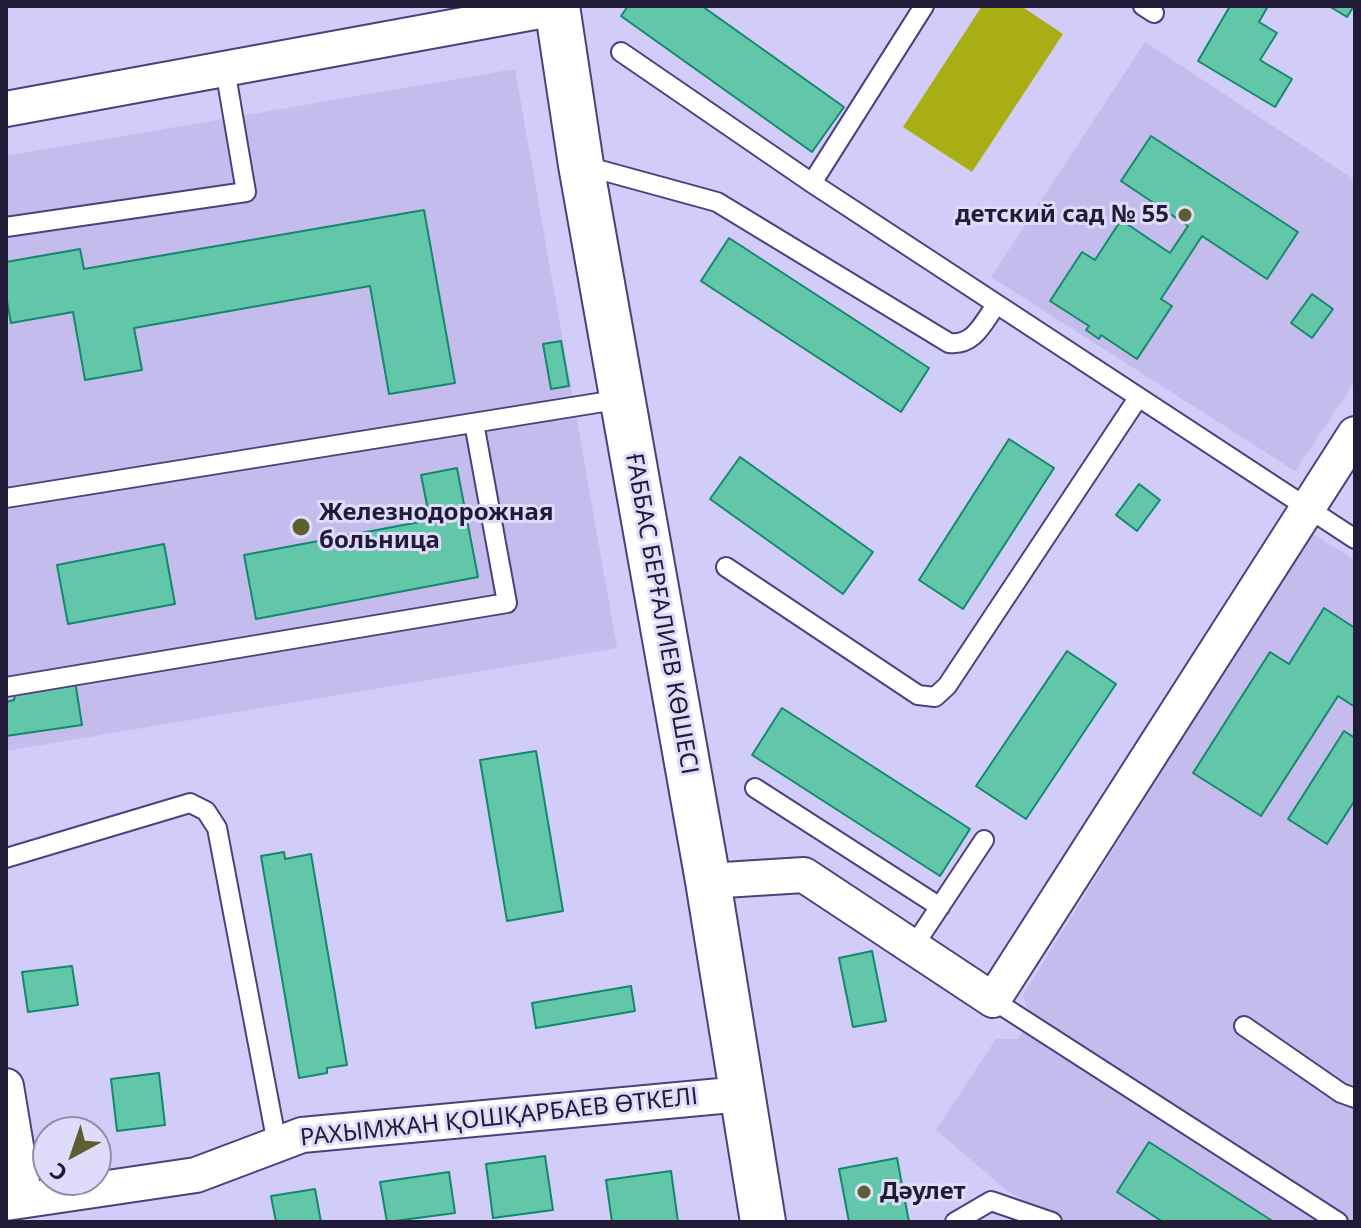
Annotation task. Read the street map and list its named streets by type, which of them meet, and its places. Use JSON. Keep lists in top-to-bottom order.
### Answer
{
  "streets": {
    "main road": ["ҒАББАС БЕРҒАЛИЕВ КӨШЕСІ"],
    "street": ["РАХЫМЖАН ҚОШҚАРБАЕВ ӨТКЕЛІ"]
  },
  "crossings": [
    ["ҒАББАС БЕРҒАЛИЕВ КӨШЕСІ", "РАХЫМЖАН ҚОШҚАРБАЕВ ӨТКЕЛІ"]
  ],
  "places": ["детский сад № 55", "Железнодорожная больница", "Дәулет"],
  "north": "bottom left"
}
